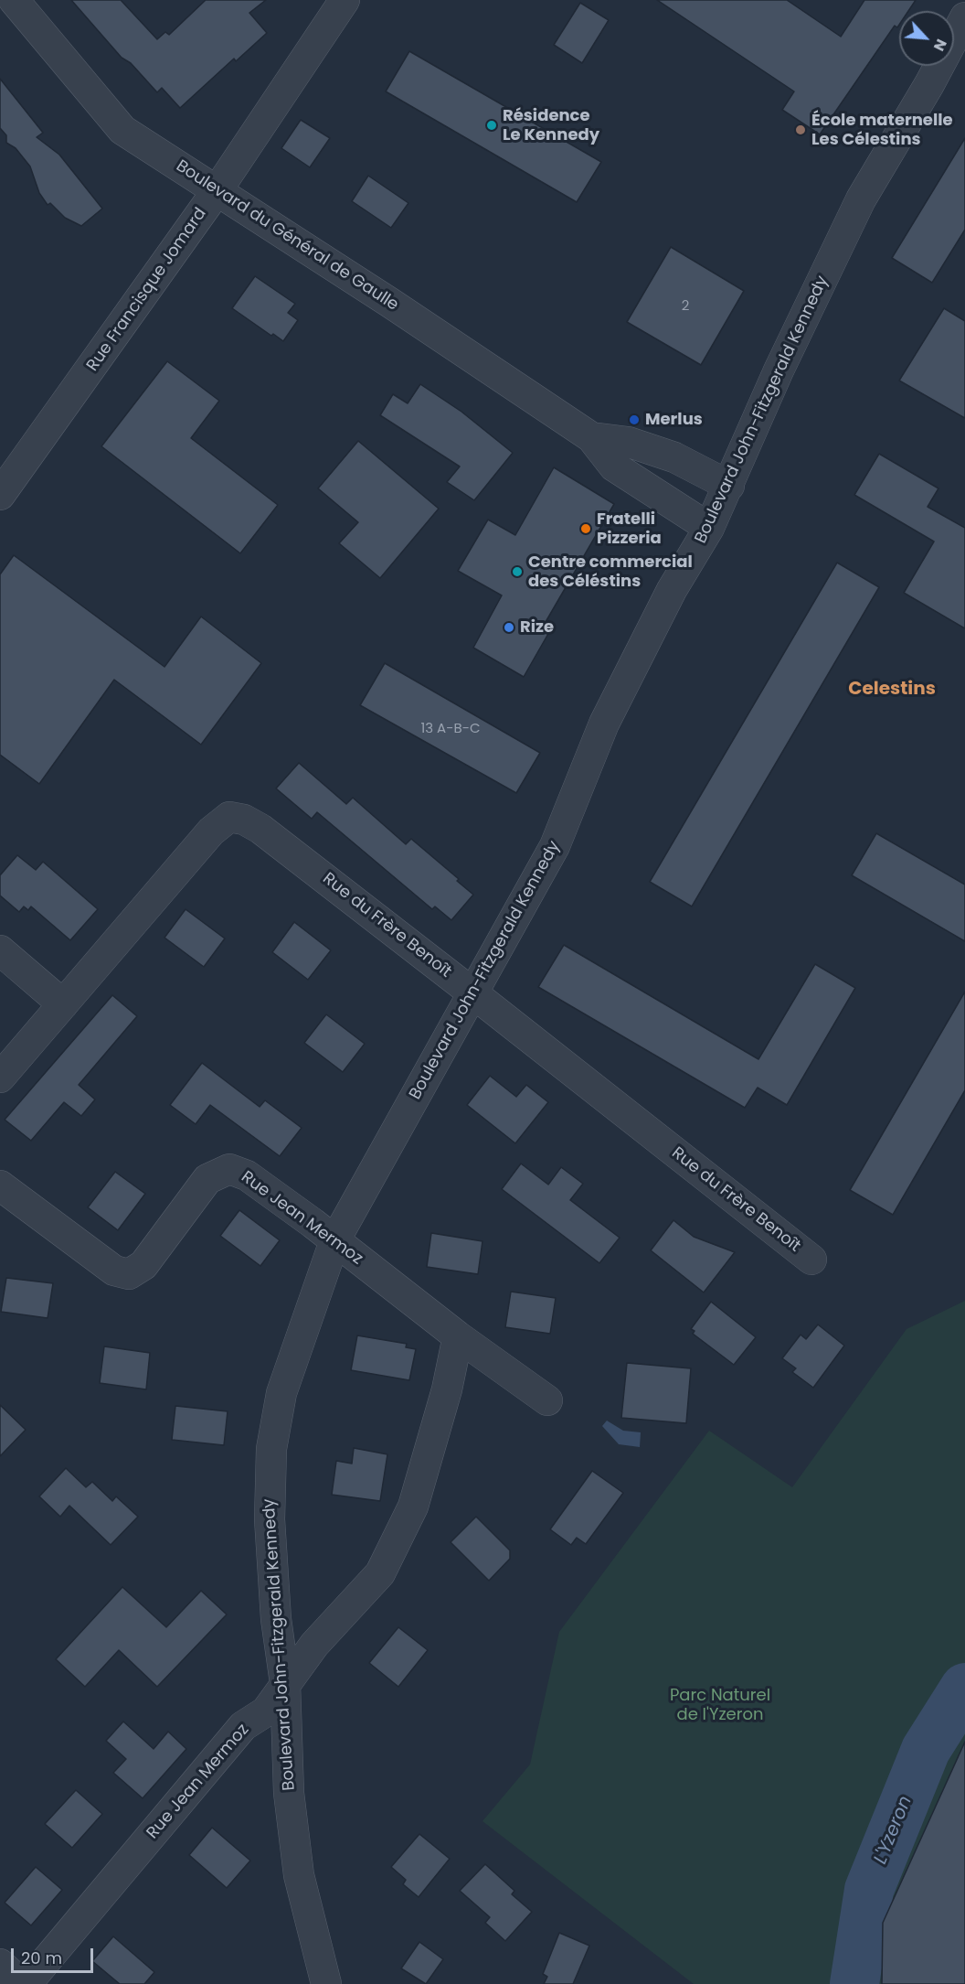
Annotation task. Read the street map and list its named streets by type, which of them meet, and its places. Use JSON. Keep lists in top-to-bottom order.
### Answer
{
  "streets": {
    "street": [
      "Boulevard du Général de Gaulle",
      "Rue Francisque Jomard",
      "Boulevard John-Fitzgerald Kennedy",
      "Rue du Frère Benoît",
      "Rue Jean Mermoz"
    ]
  },
  "crossings": [
    ["Boulevard du Général de Gaulle", "Rue Francisque Jomard"],
    ["Boulevard du Général de Gaulle", "Boulevard John-Fitzgerald Kennedy"],
    ["Boulevard John-Fitzgerald Kennedy", "Rue du Frère Benoît"],
    ["Boulevard John-Fitzgerald Kennedy", "Rue Jean Mermoz"]
  ],
  "districts": ["Celestins"],
  "water": ["L'Yzeron"],
  "parks": ["Parc Naturel de l'Yzeron"],
  "places": [
    "Résidence Le Kennedy",
    "École maternelle Les Célestins",
    "Merlus",
    "Fratelli Pizzeria",
    "Centre commercial des Céléstins",
    "Rize"
  ],
  "house_numbers": ["2", "13 A-B-C"],
  "scale_bar": "20 m",
  "north": "bottom right"
}
